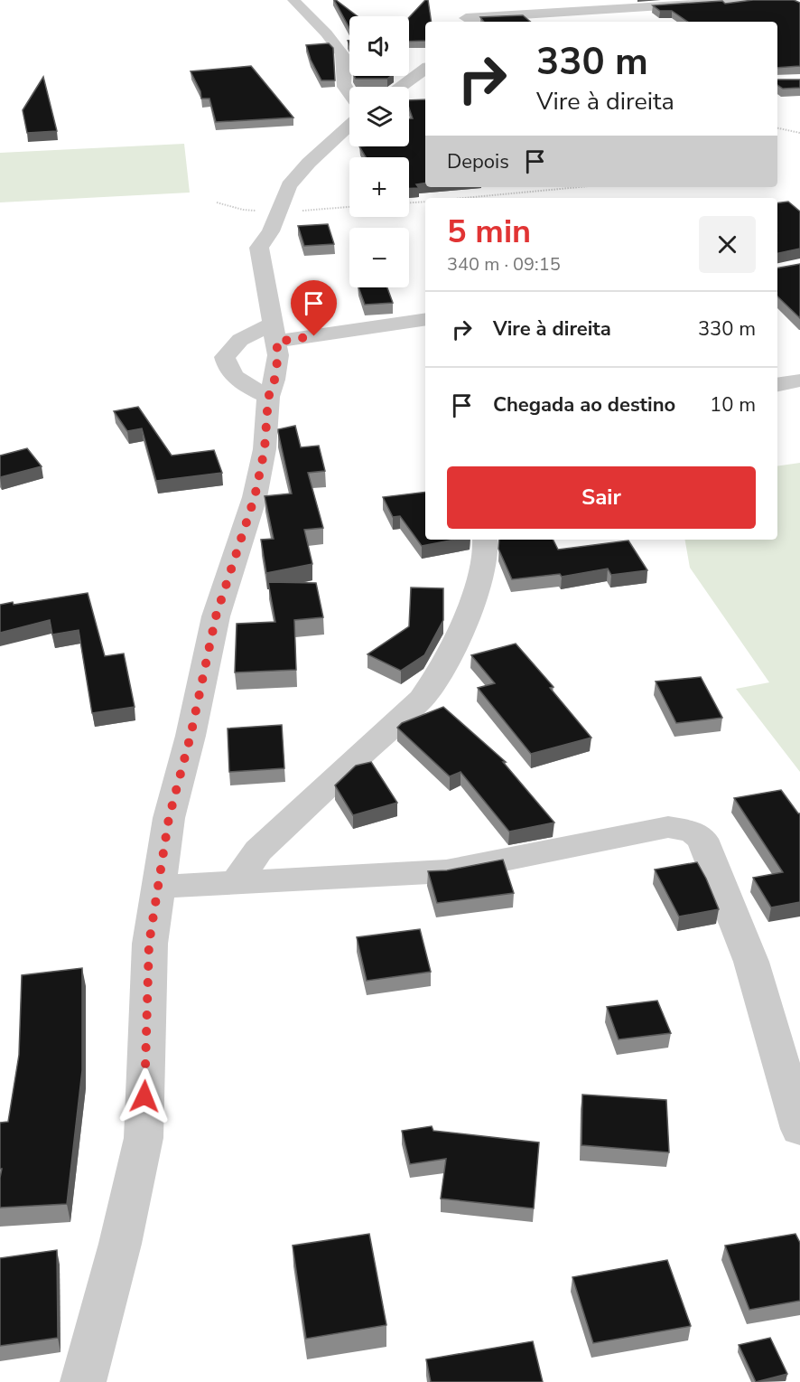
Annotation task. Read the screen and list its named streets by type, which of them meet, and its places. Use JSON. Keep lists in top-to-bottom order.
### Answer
{
  "page": {
    "map_buttons": ["+", "−"],
    "turn": ["330 m", "Vire à direita"],
    "then": "Depois",
    "heading": ["5 min", "340 m · 09:15"],
    "list": [
      {
        "name": "Vire à direita",
        "value": "330 m"
      },
      {
        "name": "Chegada ao destino",
        "value": "10 m"
      }
    ],
    "buttons": "Sair"
  }
}
